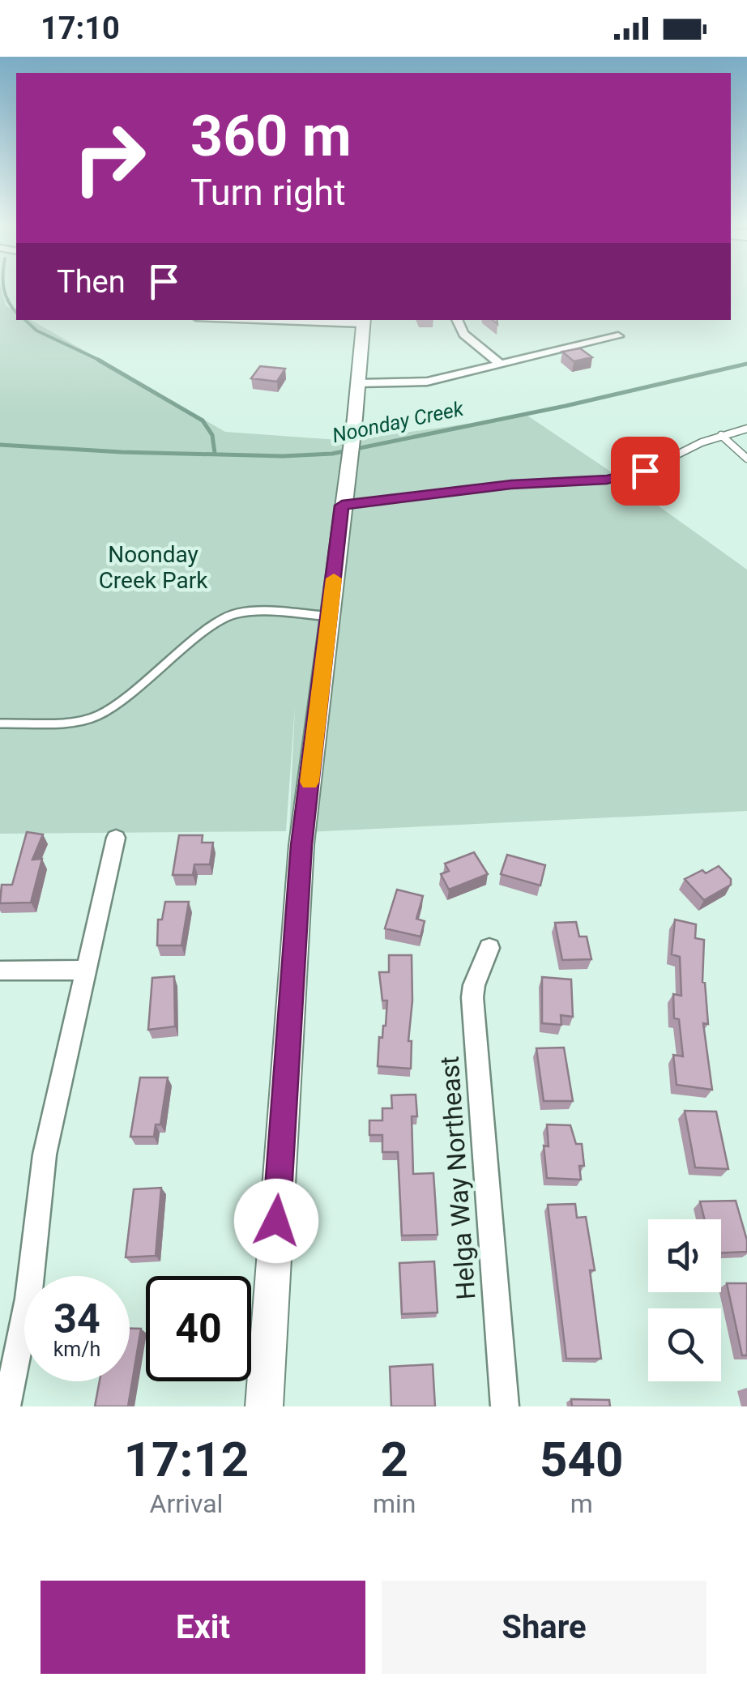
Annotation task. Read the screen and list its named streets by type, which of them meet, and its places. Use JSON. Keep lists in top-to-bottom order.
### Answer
{
  "streets": {
    "street": ["Helga Way Northeast"]
  },
  "water": ["Noonday Creek"],
  "parks": ["Noonday Creek Park"],
  "page": {
    "status": "17:10",
    "turn": ["360 m", "Turn right"],
    "then": "Then",
    "speed": "34 km/h",
    "limit": "40",
    "eta": [
      "17:12",
      "Arrival",
      "2",
      "min",
      "540",
      "m"
    ],
    "buttons": ["Exit", "Share"]
  }
}
